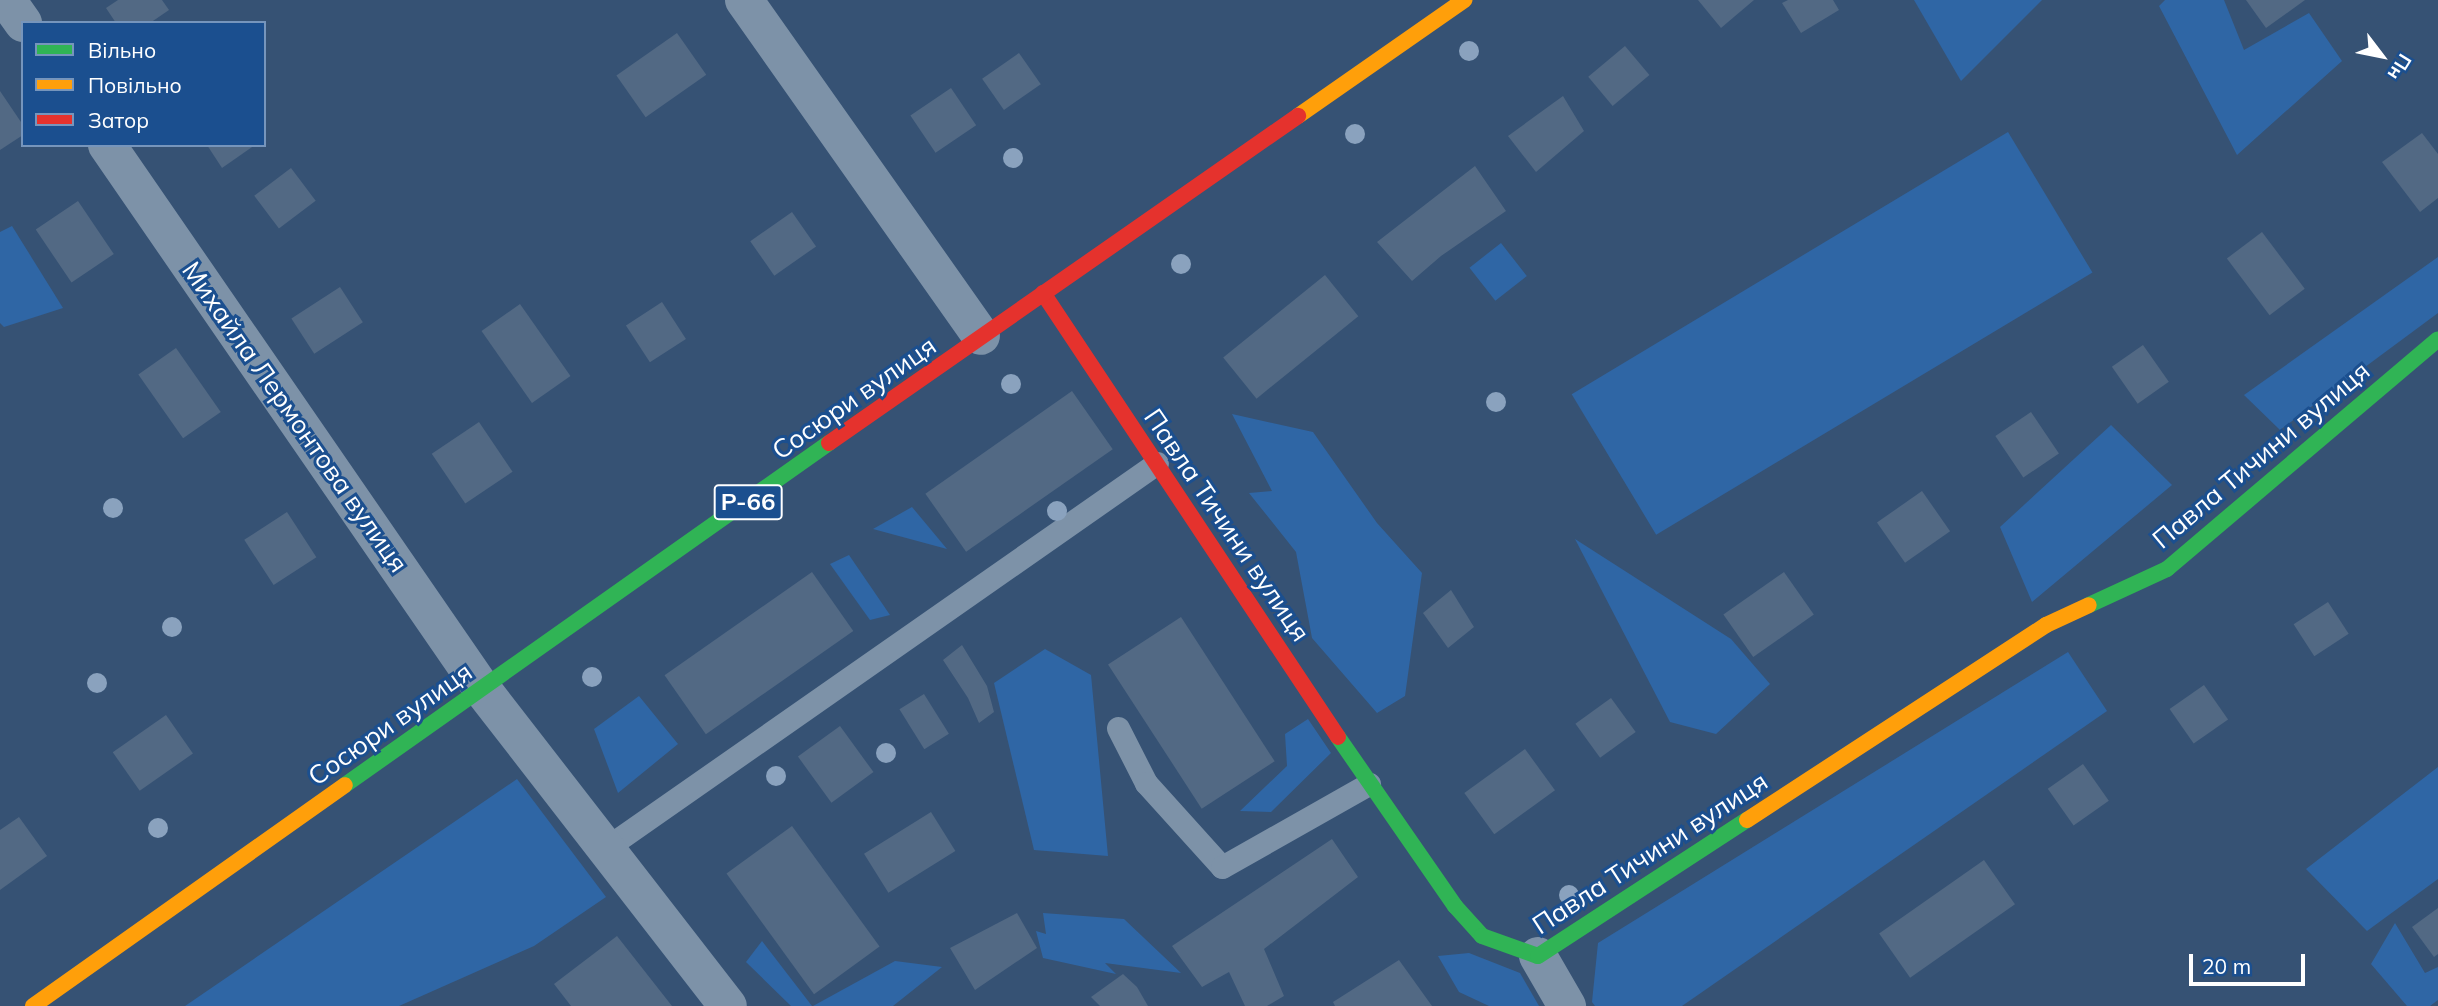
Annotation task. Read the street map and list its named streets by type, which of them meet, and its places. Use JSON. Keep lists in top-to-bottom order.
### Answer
{
  "streets": {
    "street": [
      "Сосюри вулиця",
      "Михайла Лермонтова вулиця",
      "Павла Тичини вулиця",
      "Р-66"
    ]
  },
  "crossings": [
    ["Сосюри вулиця", "Михайла Лермонтова вулиця"],
    ["Сосюри вулиця", "Павла Тичини вулиця"]
  ],
  "legend": ["Вільно", "Повільно", "Затор"],
  "scale_bar": "20 m",
  "north": "bottom right"
}
